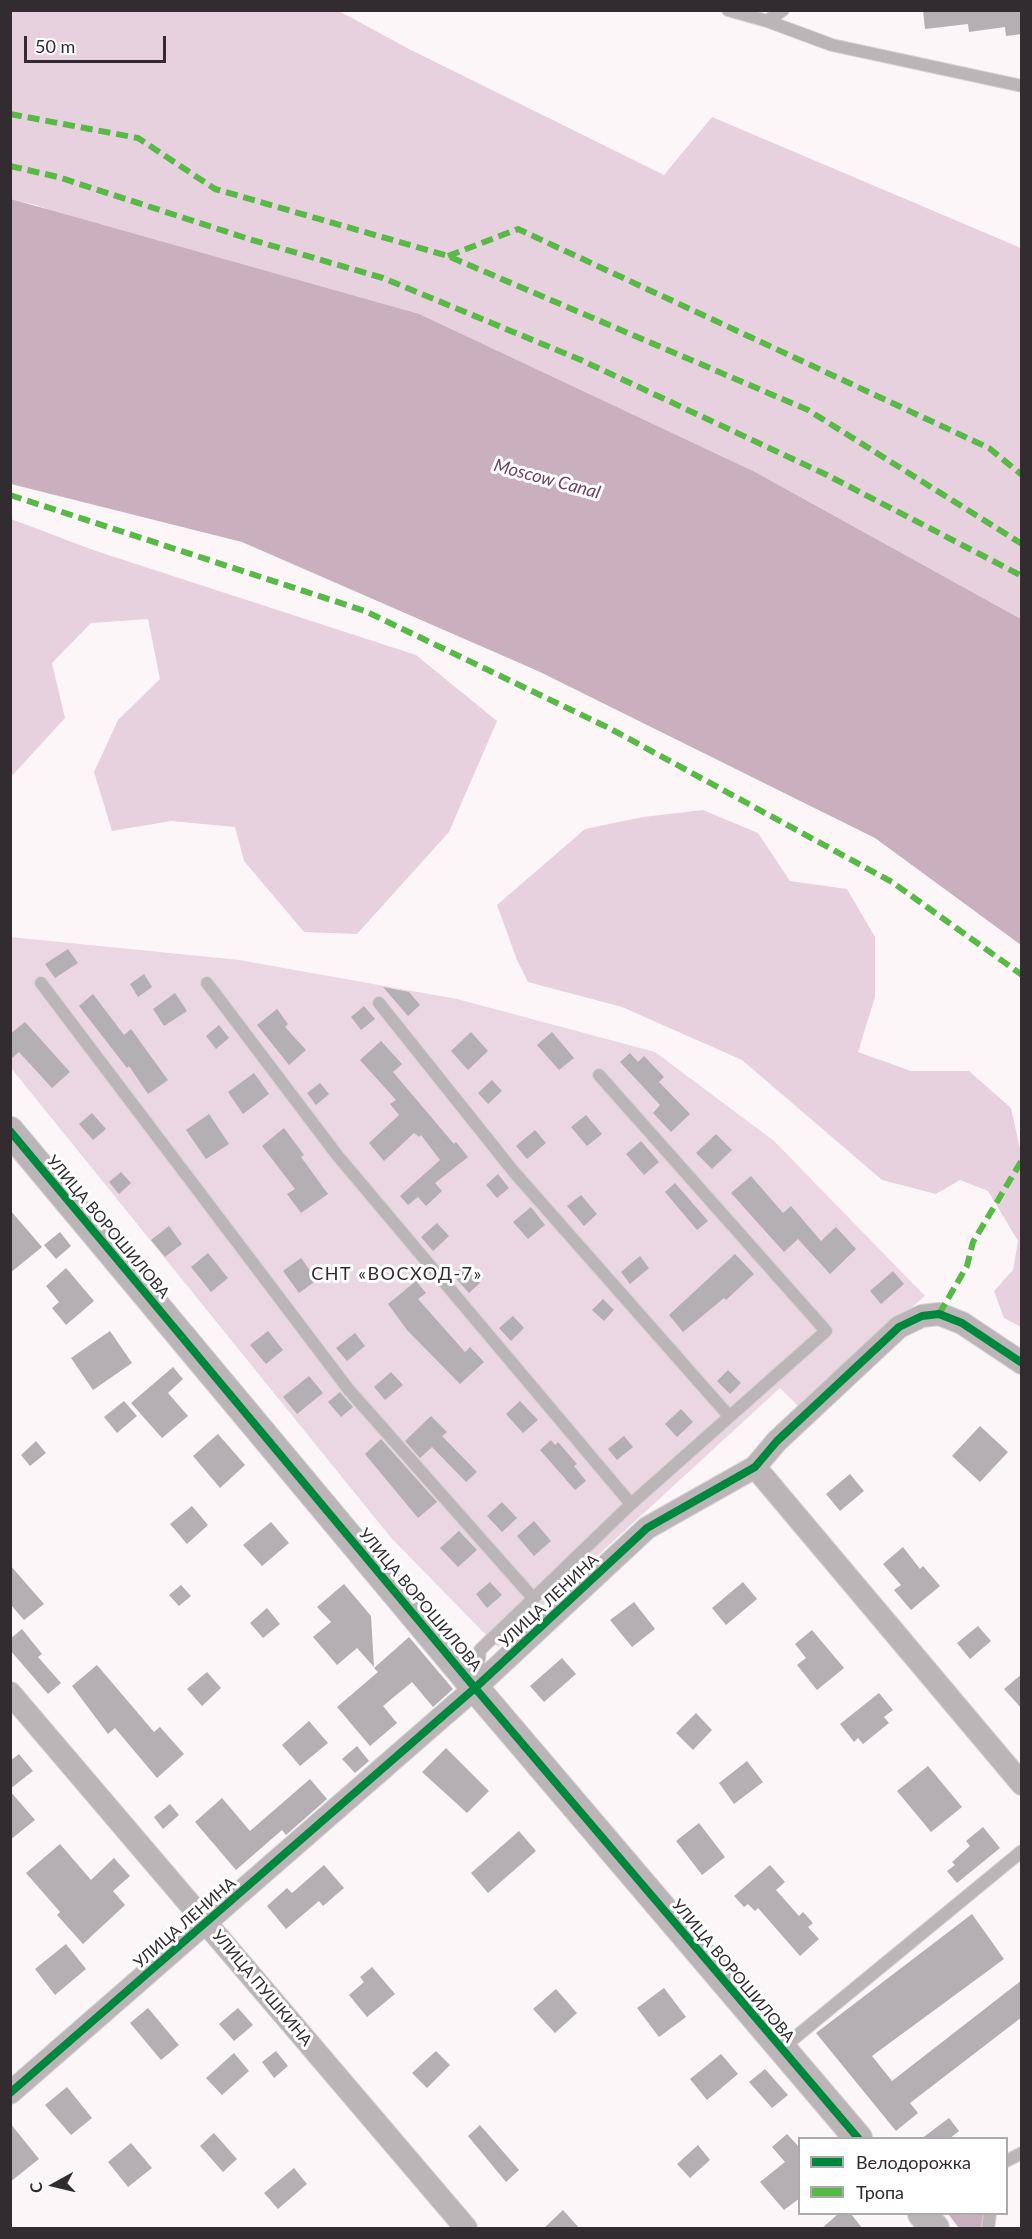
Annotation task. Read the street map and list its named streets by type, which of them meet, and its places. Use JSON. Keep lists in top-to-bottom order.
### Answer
{
  "streets": {
    "street": ["УЛИЦА ВОРОШИЛОВА", "УЛИЦА ЛЕНИНА", "УЛИЦА ПУШКИНА"]
  },
  "crossings": [
    ["УЛИЦА ВОРОШИЛОВА", "УЛИЦА ЛЕНИНА"],
    ["УЛИЦА ЛЕНИНА", "УЛИЦА ПУШКИНА"]
  ],
  "districts": ["СНТ «ВОСХОД-7»"],
  "water": ["Moscow Canal"],
  "legend": ["Велодорожка", "Тропа"],
  "scale_bar": "50 m",
  "north": "left"
}
